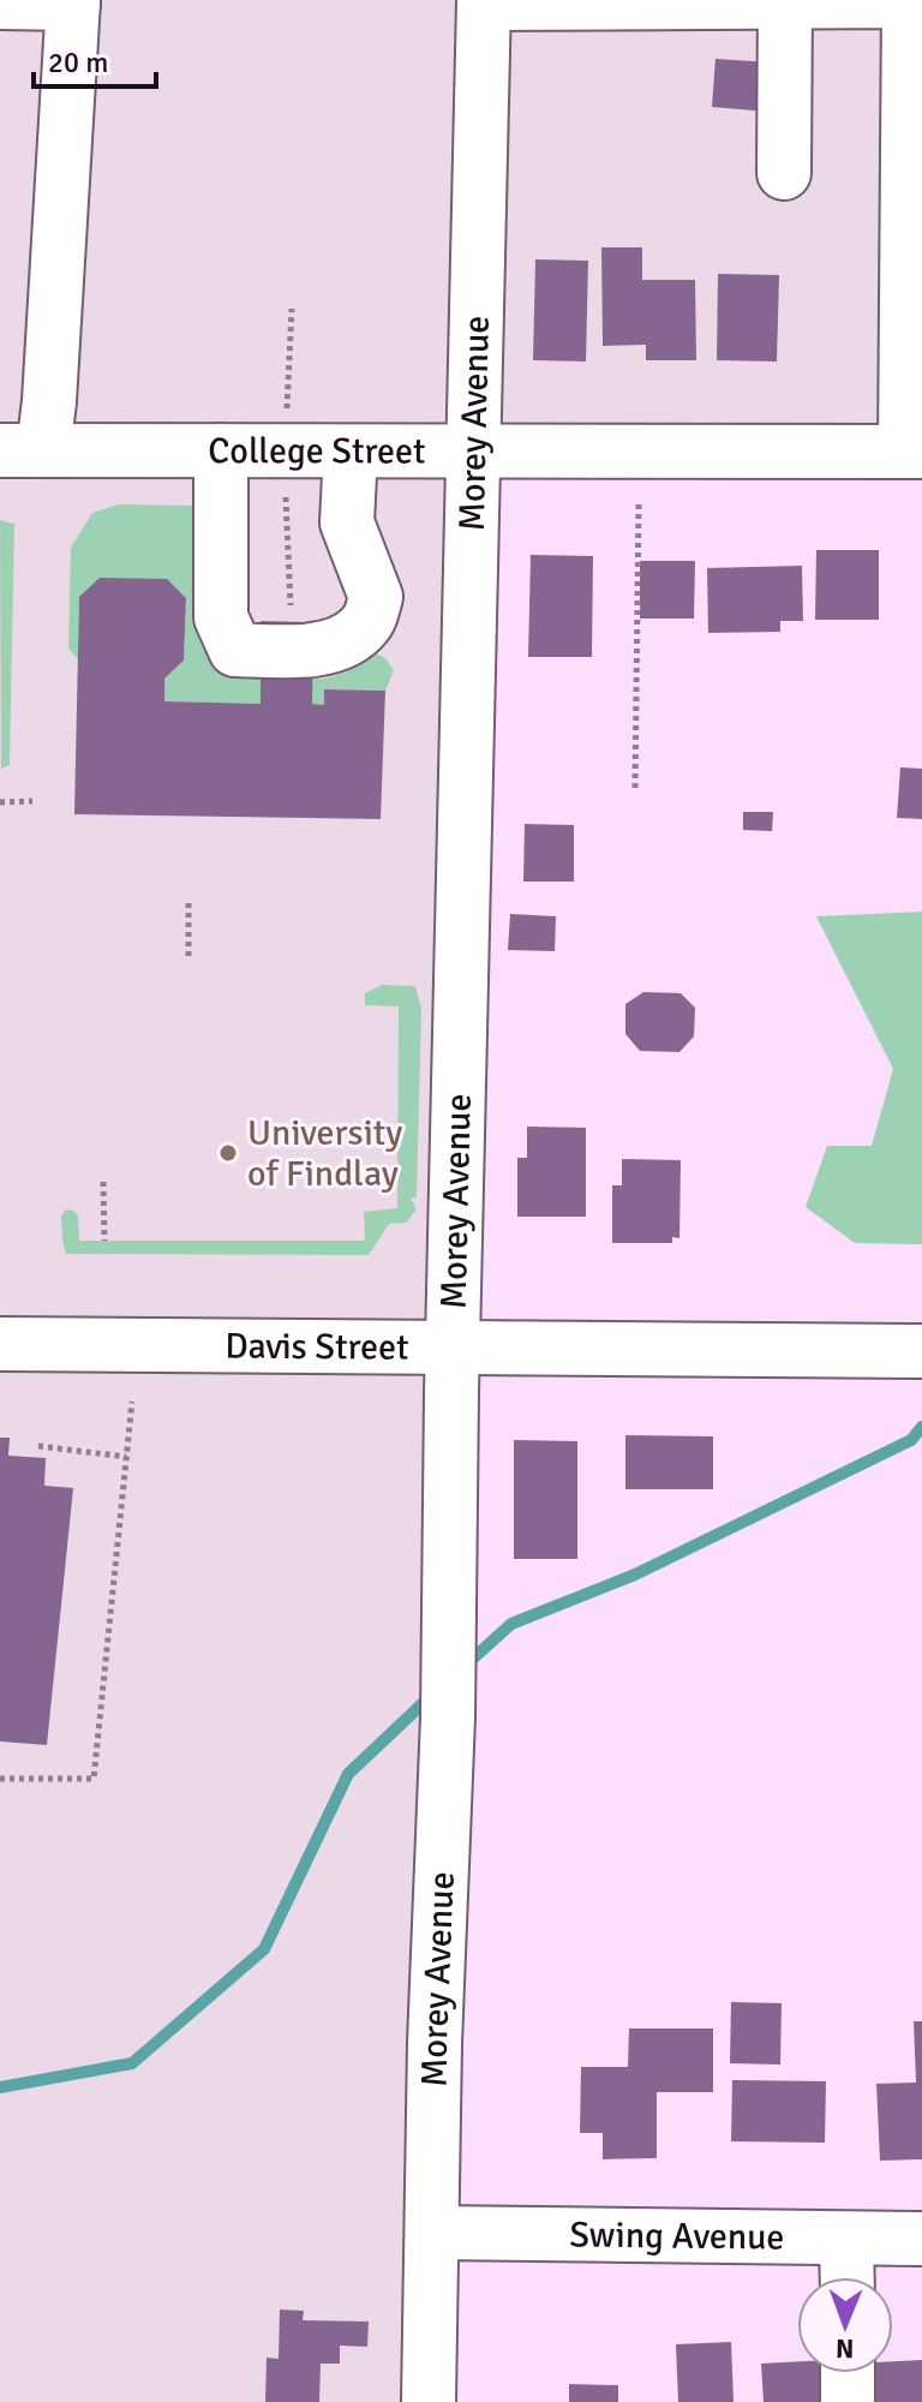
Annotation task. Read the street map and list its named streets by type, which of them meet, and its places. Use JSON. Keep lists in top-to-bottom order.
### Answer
{
  "streets": {
    "street": [
      "Morey Avenue",
      "College Street",
      "Davis Street",
      "Swing Avenue"
    ]
  },
  "crossings": [
    ["Morey Avenue", "College Street"],
    ["Morey Avenue", "Davis Street"],
    ["Morey Avenue", "Swing Avenue"]
  ],
  "places": ["University of Findlay"],
  "scale_bar": "20 m",
  "north": "bottom"
}
